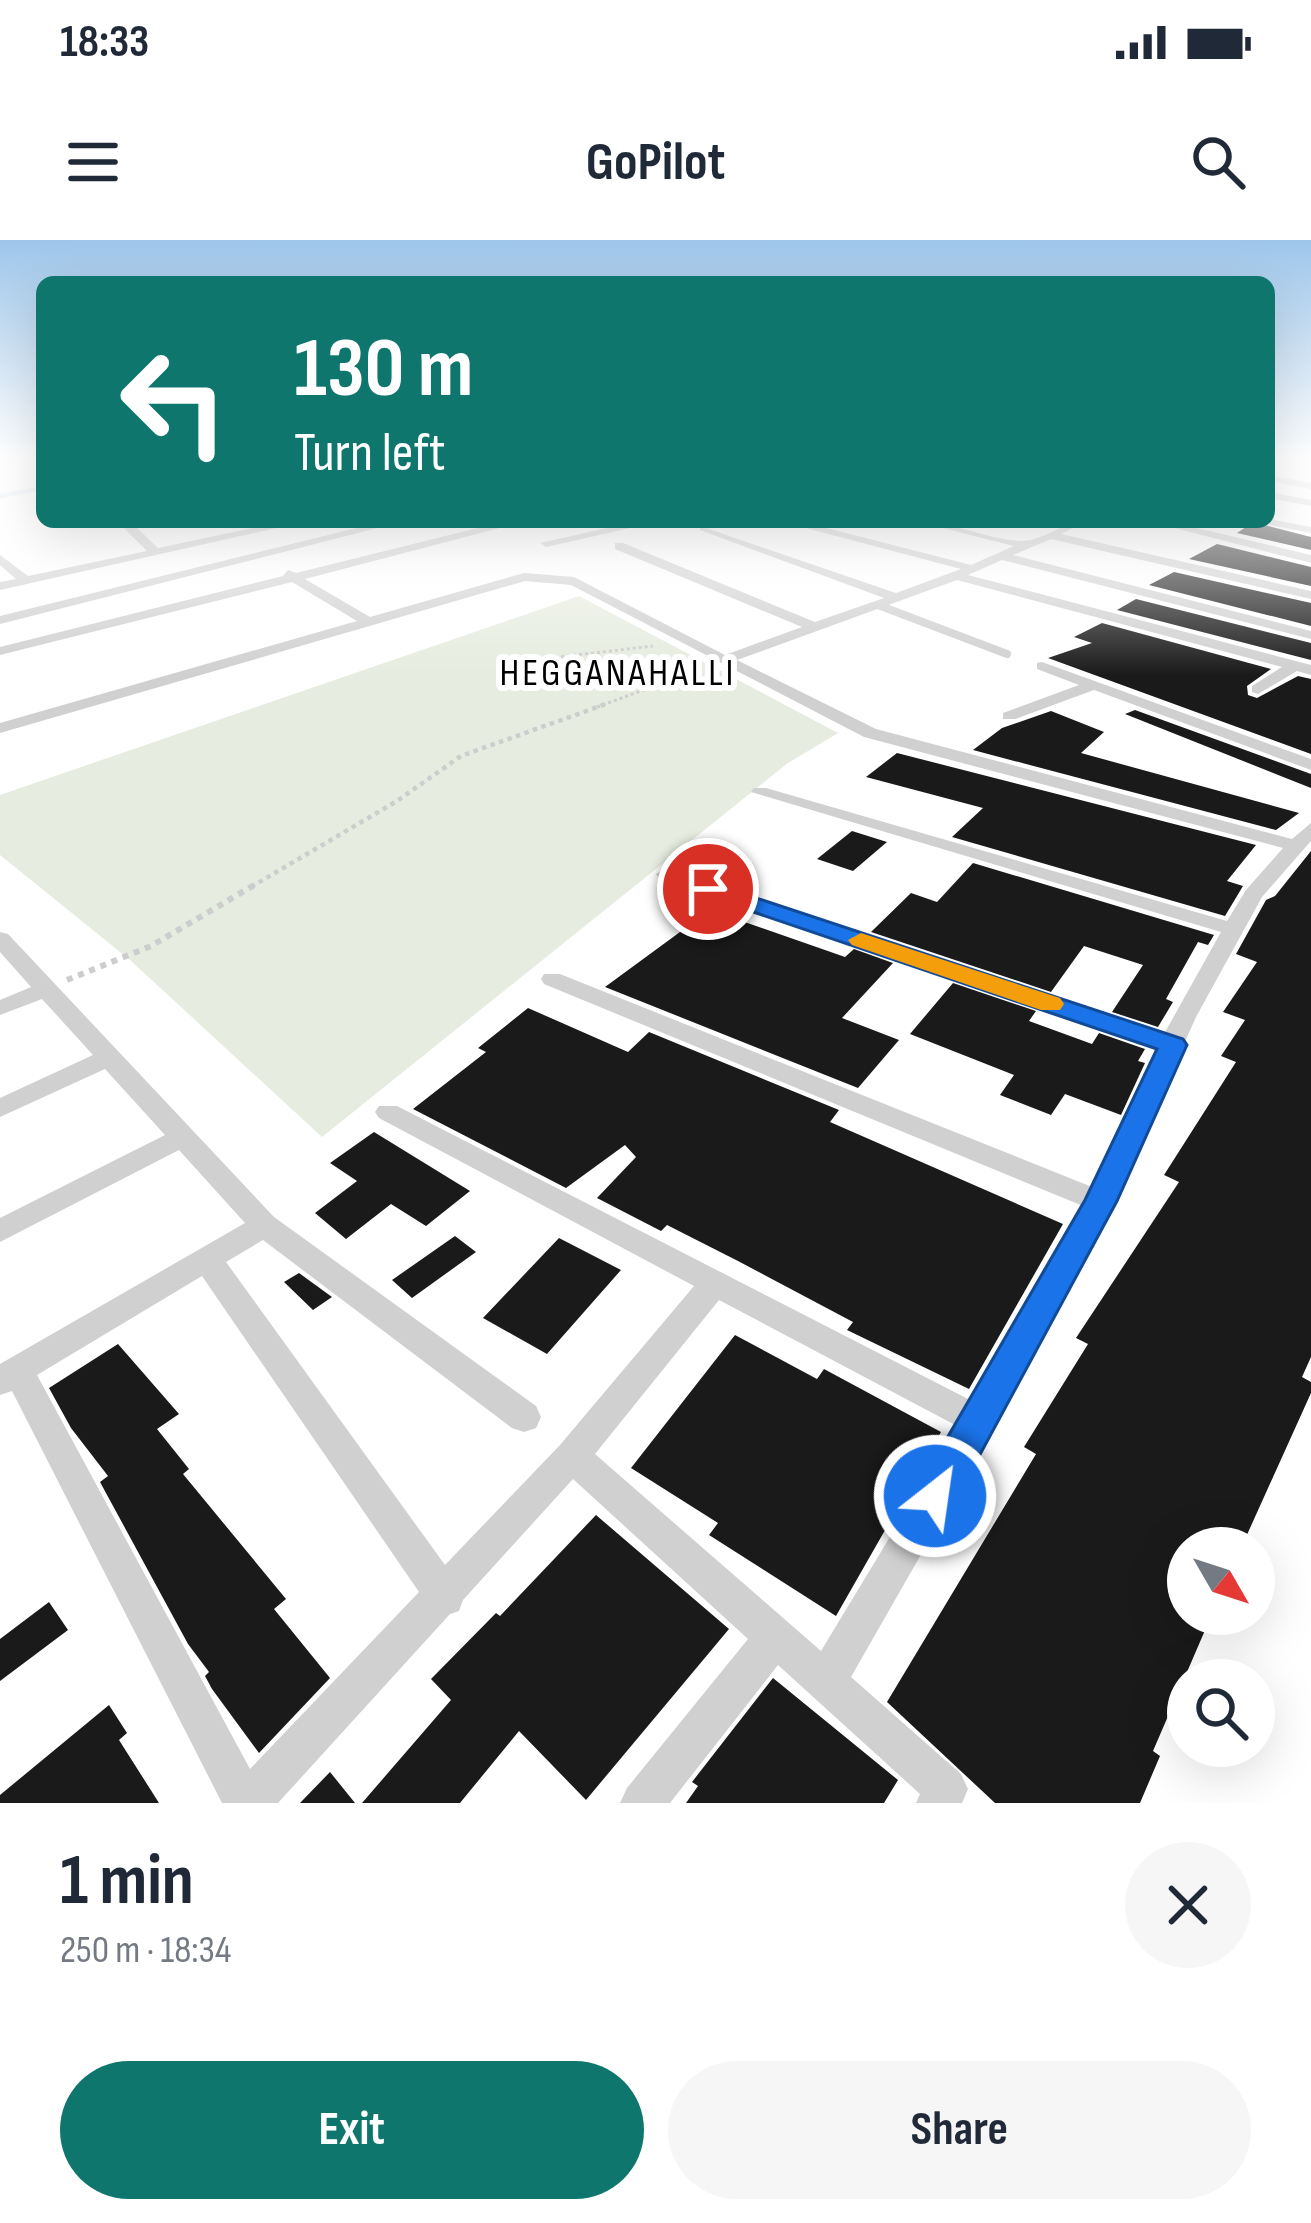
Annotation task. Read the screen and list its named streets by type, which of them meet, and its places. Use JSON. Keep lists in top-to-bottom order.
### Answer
{
  "districts": ["HEGGANAHALLI"],
  "north": "bottom right",
  "page": {
    "status": "18:33",
    "header": "GoPilot",
    "turn": ["130 m", "Turn left"],
    "heading": ["1 min", "250 m · 18:34"],
    "buttons": ["Exit", "Share"]
  }
}
